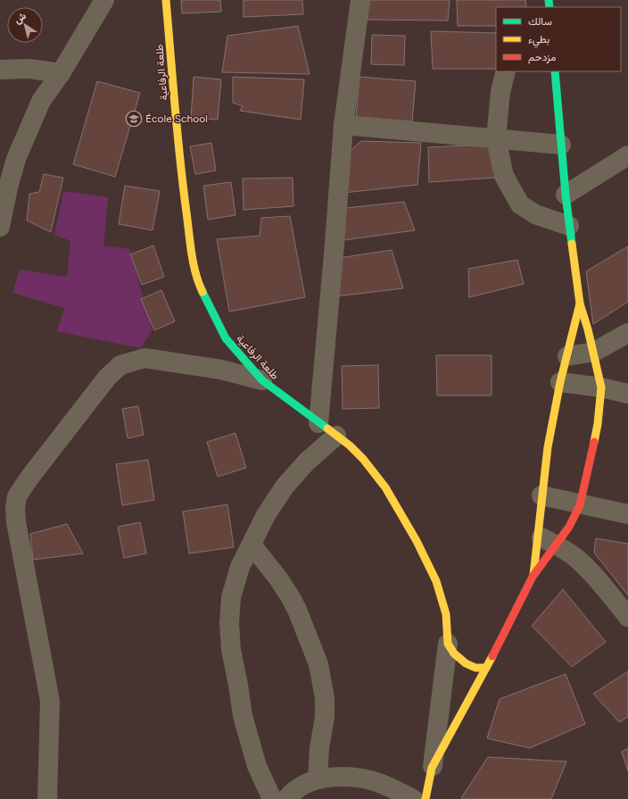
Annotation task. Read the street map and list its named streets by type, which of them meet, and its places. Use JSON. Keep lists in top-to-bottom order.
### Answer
{
  "streets": {
    "street": ["طلعة الرفاعية"]
  },
  "places": {
    "school or university": ["École School"]
  },
  "legend": ["سالك", "بطيء", "مزدحم"],
  "north": "top left"
}
